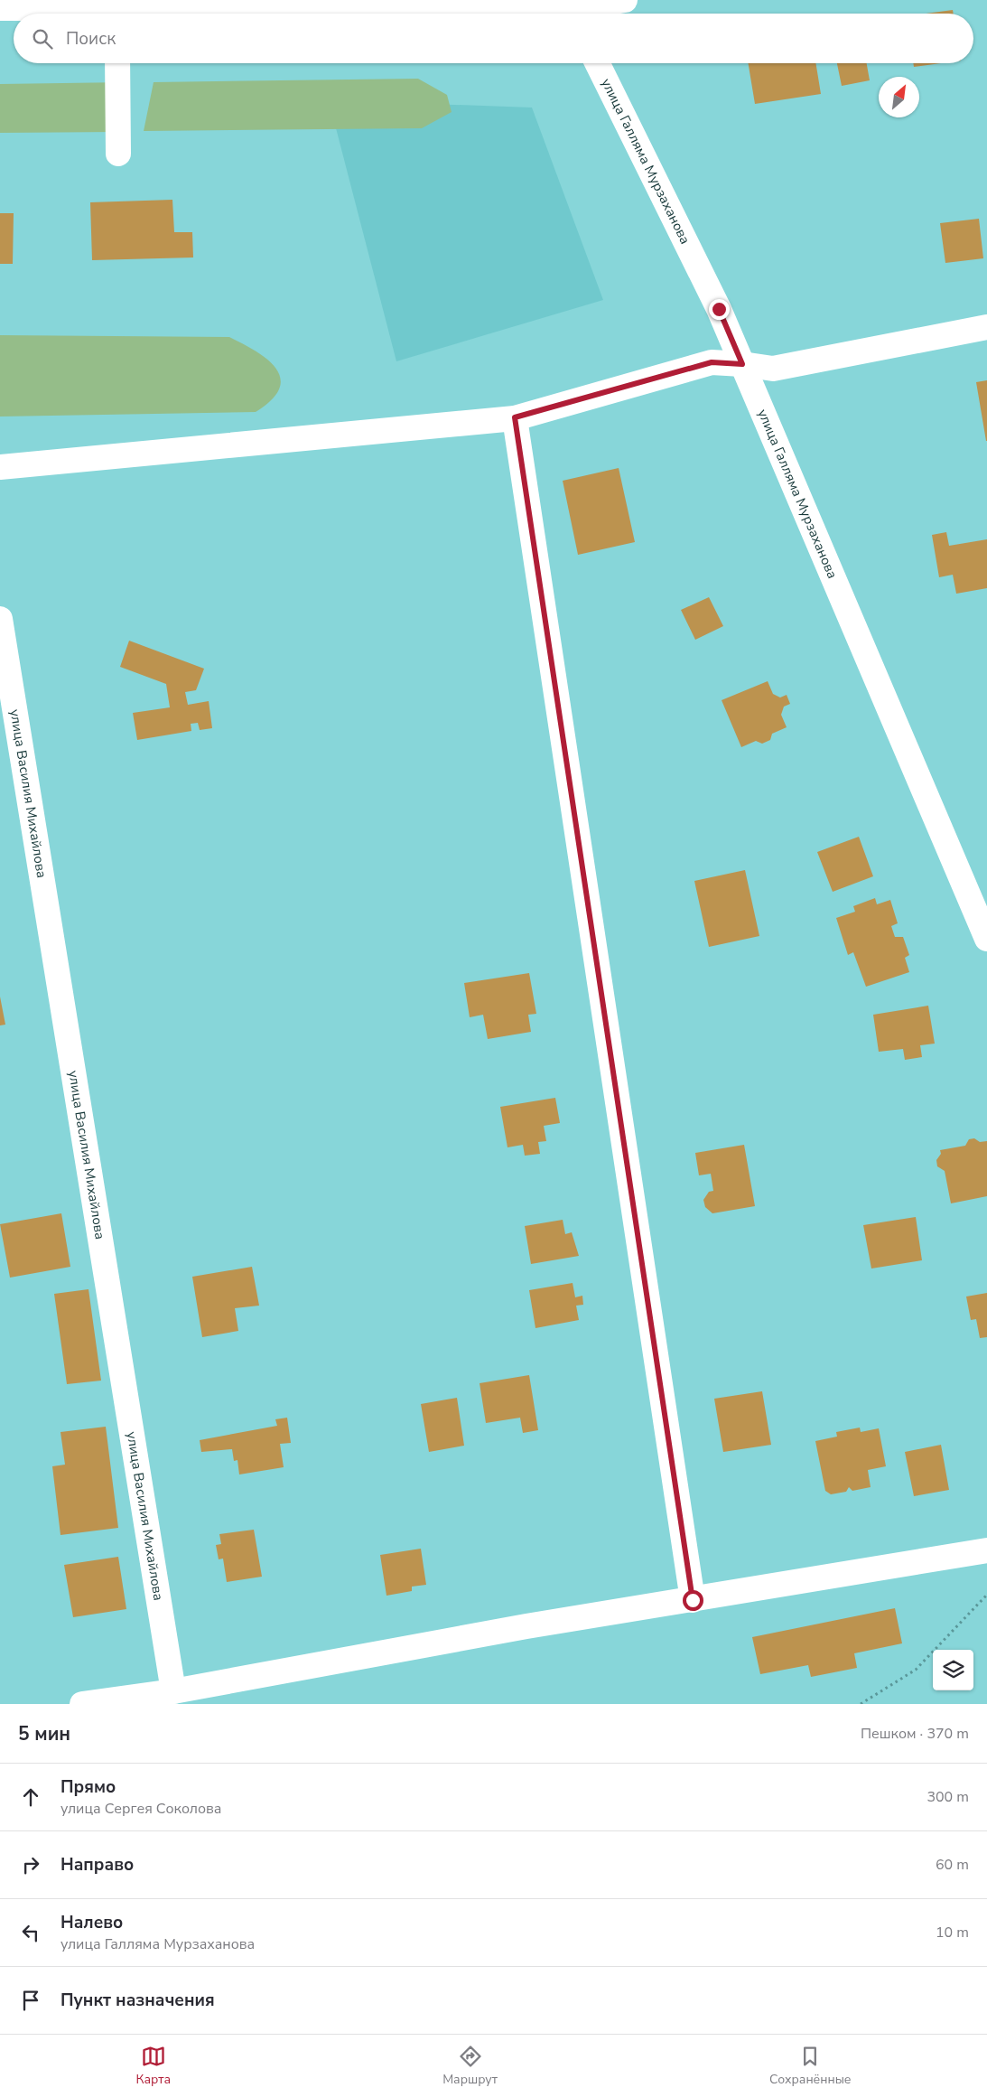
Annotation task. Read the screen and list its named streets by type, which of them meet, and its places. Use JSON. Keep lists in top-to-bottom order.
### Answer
{
  "streets": {
    "street": ["улица Галляма Мурзаханова", "улица Василия Михайлова"]
  },
  "north": "top right",
  "page": {
    "search": "Поиск",
    "heading": ["5 мин", "Пешком · 370 m"],
    "list": [
      ["Прямо", "улица Сергея Соколова", "300 m"],
      ["Направо", "60 m"],
      ["Налево", "улица Галляма Мурзаханова", "10 m"],
      "Пункт назначения"
    ],
    "nav": ["Карта", "Маршрут", "Сохранённые"]
  }
}
